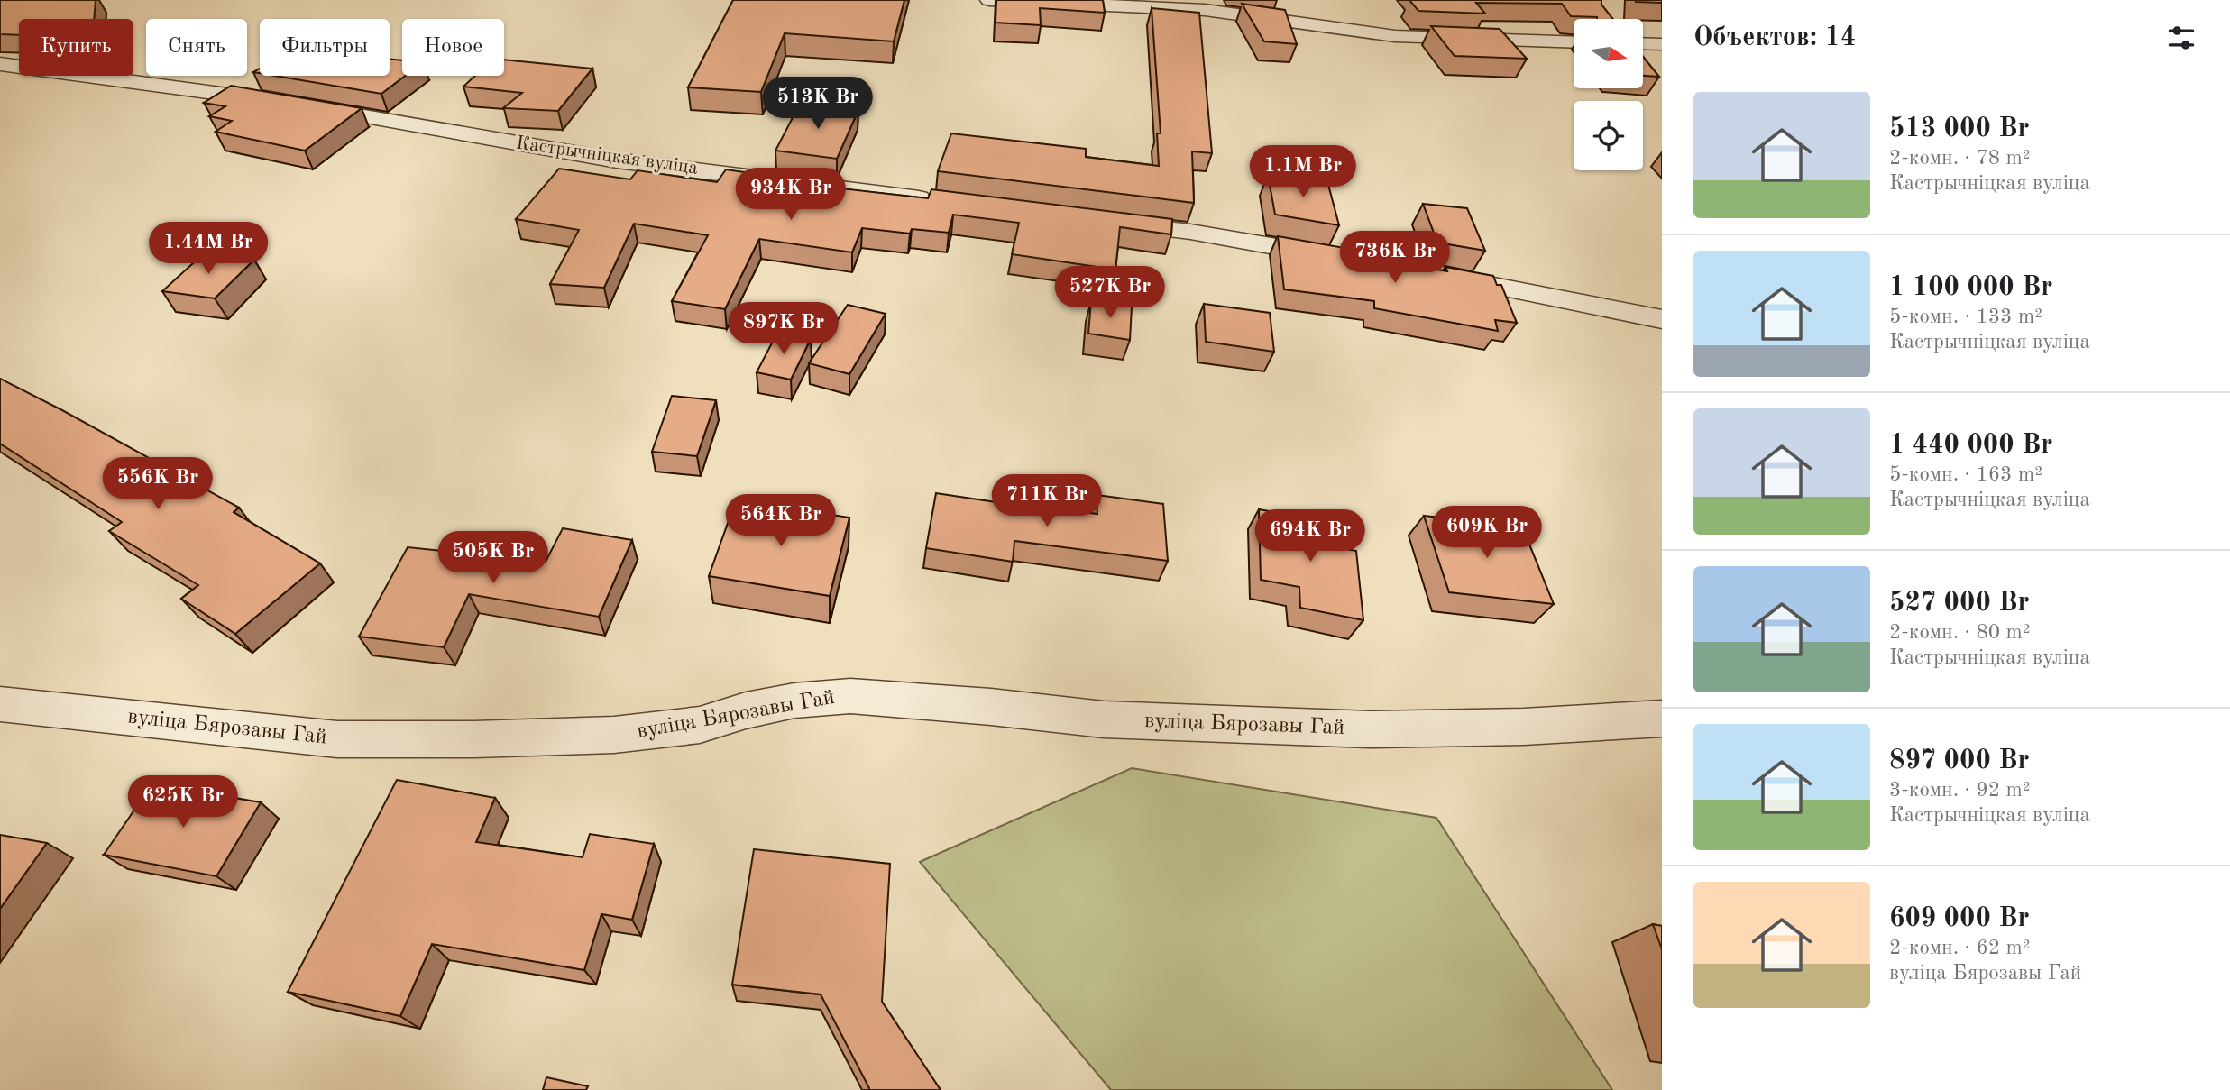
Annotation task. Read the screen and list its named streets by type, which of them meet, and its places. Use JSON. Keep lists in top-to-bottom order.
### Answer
{
  "streets": {
    "street": ["Кастрычніцкая вуліца", "вуліца Бярозавы Гай"]
  },
  "north": "right",
  "page": {
    "heading": "Объектов: 14",
    "chip": [
      "Купить",
      "Снять",
      "Фильтры",
      "Новое"
    ],
    "list": [
      {
        "name": "513 000 Br",
        "note": "2-комн. · 78 m² · Кастрычніцкая вуліца"
      },
      {
        "name": "1 100 000 Br",
        "note": "5-комн. · 133 m² · Кастрычніцкая вуліца"
      },
      {
        "name": "1 440 000 Br",
        "note": "5-комн. · 163 m² · Кастрычніцкая вуліца"
      },
      {
        "name": "527 000 Br",
        "note": "2-комн. · 80 m² · Кастрычніцкая вуліца"
      },
      {
        "name": "897 000 Br",
        "note": "3-комн. · 92 m² · Кастрычніцкая вуліца"
      },
      {
        "name": "609 000 Br",
        "note": "2-комн. · 62 m² · вуліца Бярозавы Гай"
      }
    ],
    "price": [
      "513K Br",
      "1.1M Br",
      "934K Br",
      "1.44M Br",
      "736K Br",
      "527K Br",
      "897K Br",
      "556K Br",
      "711K Br",
      "564K Br",
      "609K Br",
      "694K Br",
      "505K Br",
      "625K Br"
    ]
  }
}
